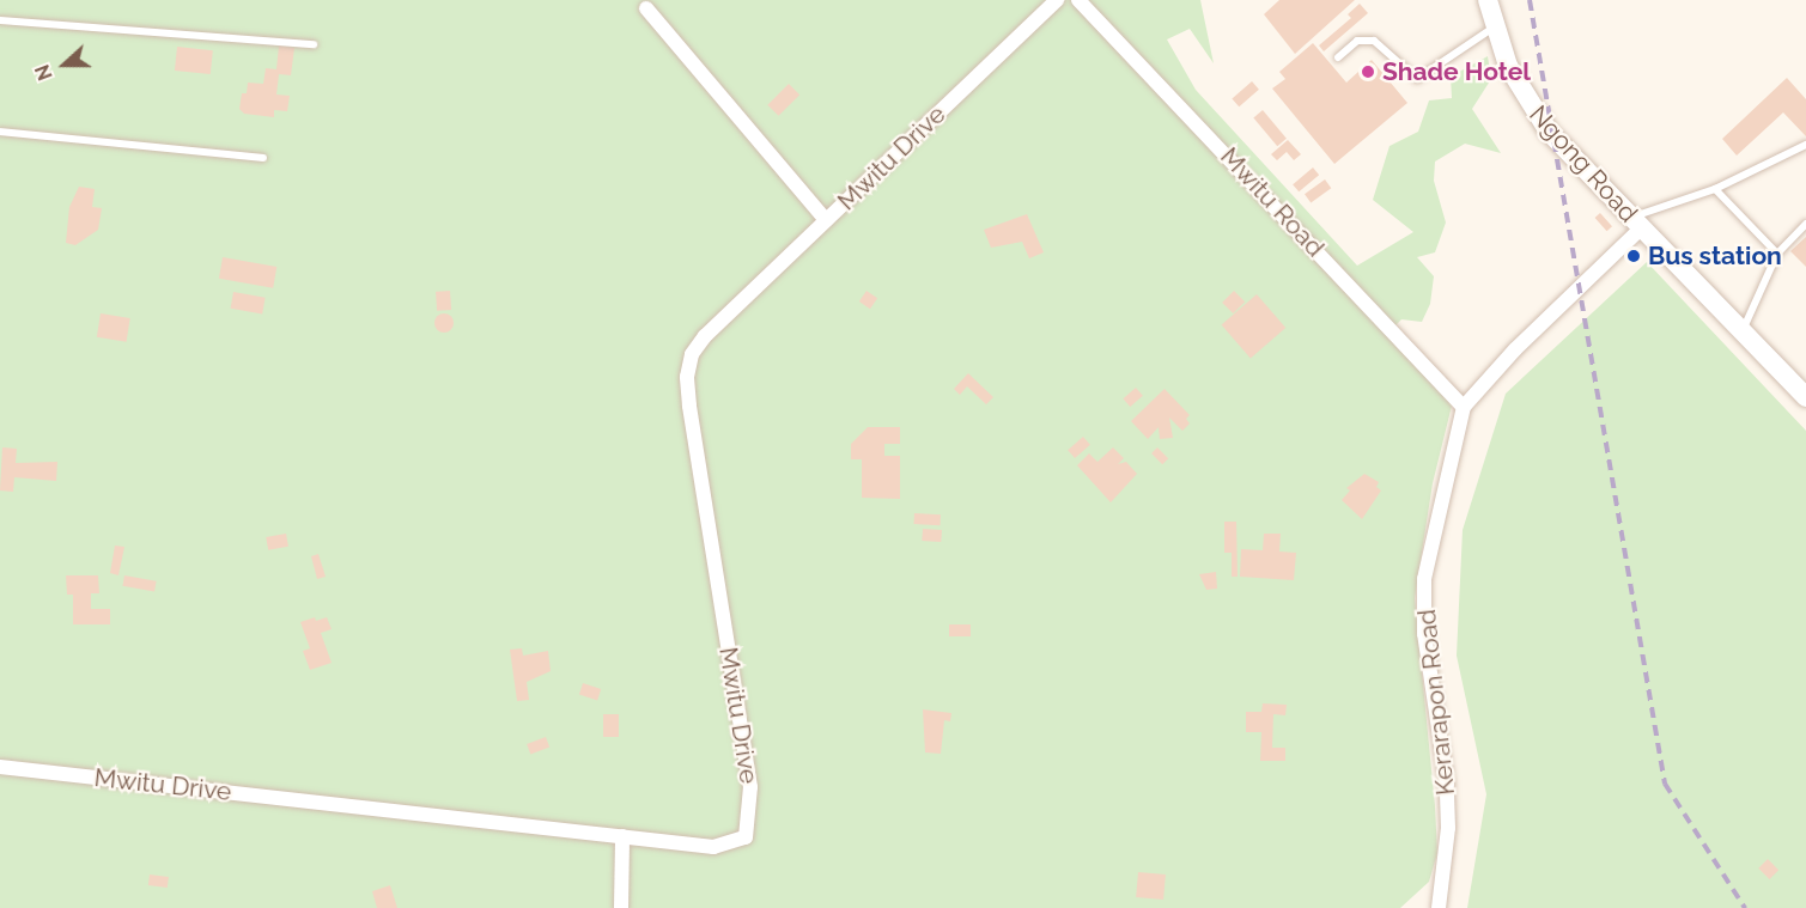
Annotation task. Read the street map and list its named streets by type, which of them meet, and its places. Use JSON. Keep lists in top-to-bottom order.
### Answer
{
  "streets": {
    "main road": ["Ngong Road"],
    "street": ["Mwitu Drive", "Mwitu Road", "Kerarapon Road"]
  },
  "crossings": [
    ["Ngong Road", "Kerarapon Road"],
    ["Mwitu Road", "Kerarapon Road"]
  ],
  "places": ["Shade Hotel", "Bus station"],
  "north": "left"
}
